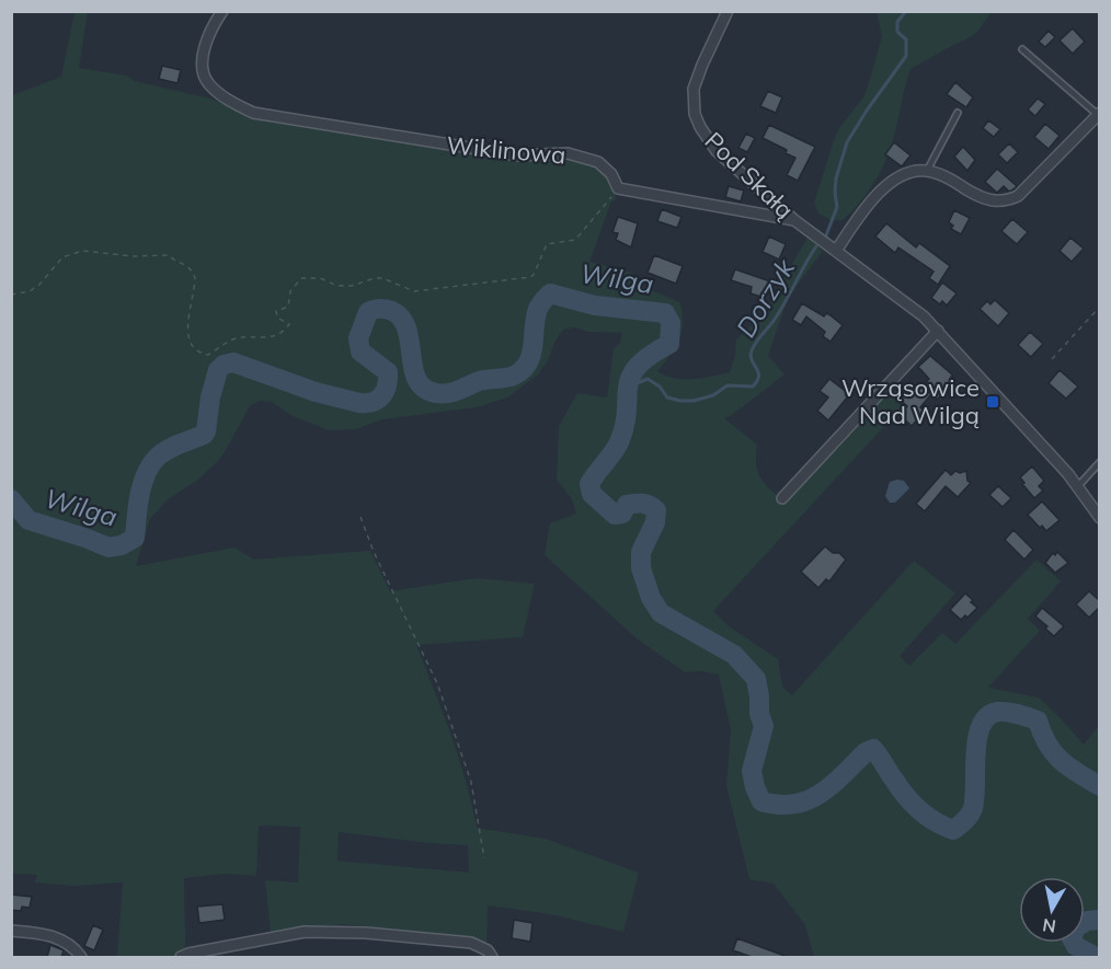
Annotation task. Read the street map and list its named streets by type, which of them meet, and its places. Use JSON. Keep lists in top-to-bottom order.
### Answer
{
  "streets": {
    "street": ["Wiklinowa", "Pod Skałą"]
  },
  "water": ["Wilga", "Dorzyk"],
  "places": {
    "transit": ["Wrząsowice Nad Wilgą"]
  },
  "north": "bottom"
}
